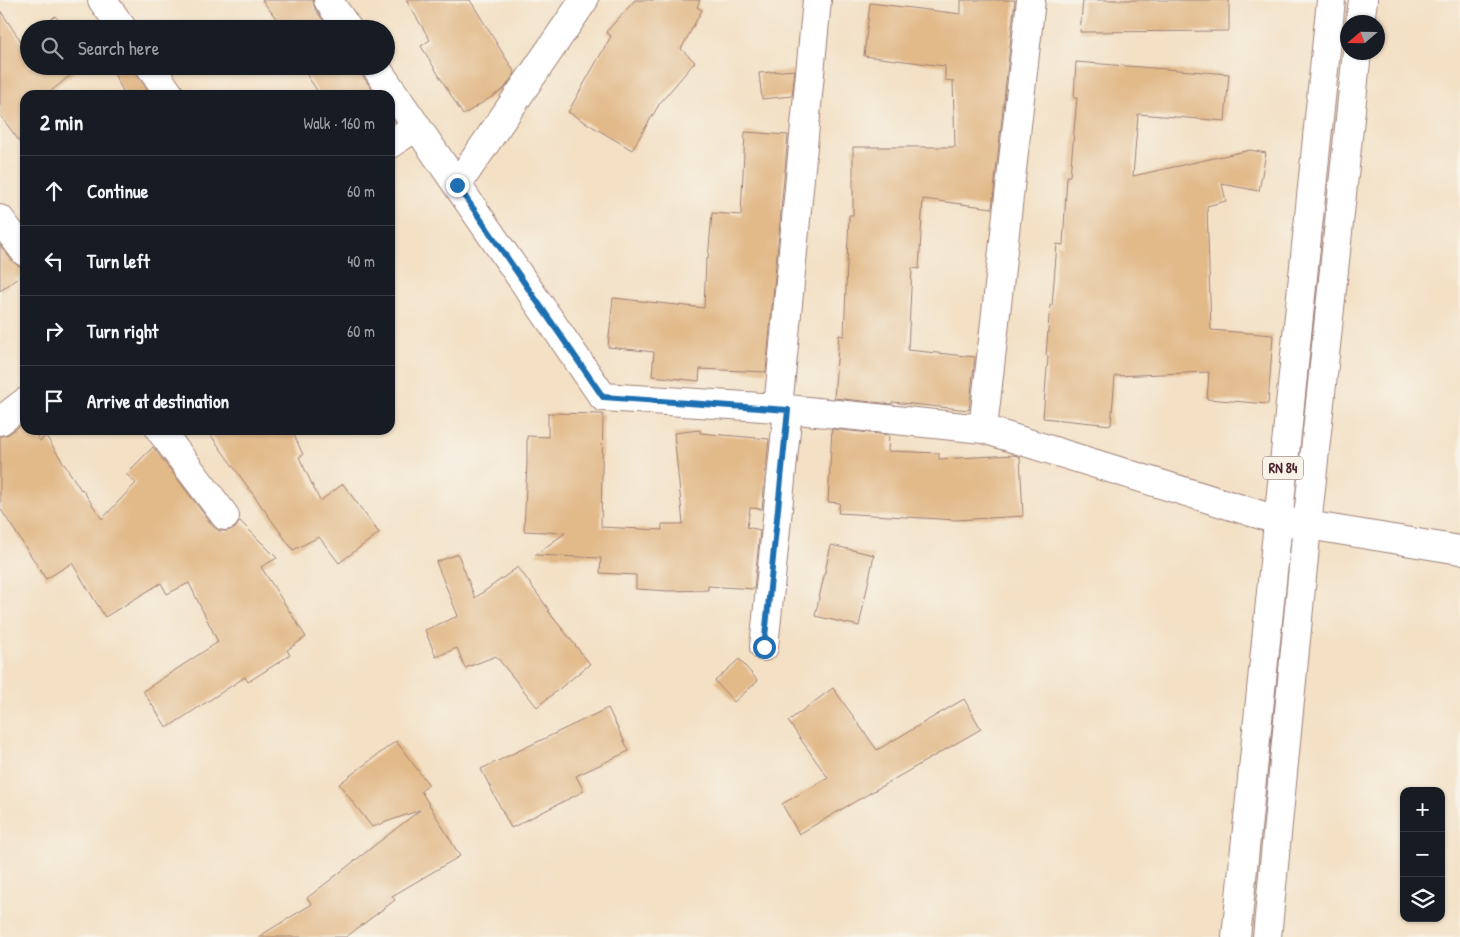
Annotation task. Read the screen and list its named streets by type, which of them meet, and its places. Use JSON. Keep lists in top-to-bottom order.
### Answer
{
  "streets": {
    "street": ["RN 84"]
  },
  "north": "left",
  "page": {
    "search": "Search here",
    "heading": ["2 min", "Walk · 160 m"],
    "list": [
      ["Continue", "60 m"],
      ["Turn left", "40 m"],
      ["Turn right", "60 m"],
      "Arrive at destination"
    ],
    "map_buttons": ["+", "−"]
  }
}
